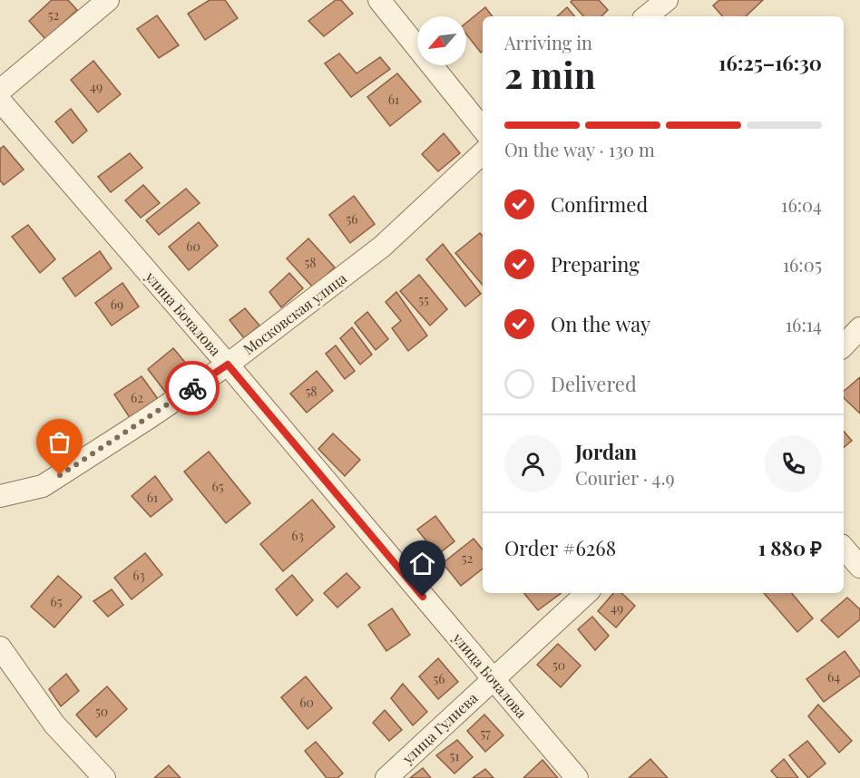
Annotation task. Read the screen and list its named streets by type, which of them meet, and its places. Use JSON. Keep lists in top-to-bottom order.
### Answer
{
  "streets": {
    "street": ["улица Бочалова", "Московская улица", "улица Гулиева"]
  },
  "crossings": [
    ["улица Бочалова", "Московская улица"],
    ["улица Бочалова", "улица Гулиева"]
  ],
  "house_numbers": [
    "52",
    "49",
    "61",
    "56",
    "60",
    "58",
    "55",
    "69",
    "58",
    "62",
    "65",
    "61",
    "63",
    "52",
    "63",
    "65",
    "49",
    "50",
    "64",
    "56",
    "60",
    "50",
    "57",
    "51"
  ],
  "north": "bottom left",
  "page": {
    "heading": ["2 min", "Arriving in", "16:25–16:30"],
    "panel": [
      "Jordan",
      "Courier · 4.9",
      "Order #6268",
      "1 880 ₽"
    ],
    "bar": "On the way · 130 m",
    "list": [
      ["Confirmed", "16:04"],
      ["Preparing", "16:05"],
      ["On the way", "16:14"],
      "Delivered"
    ]
  }
}
